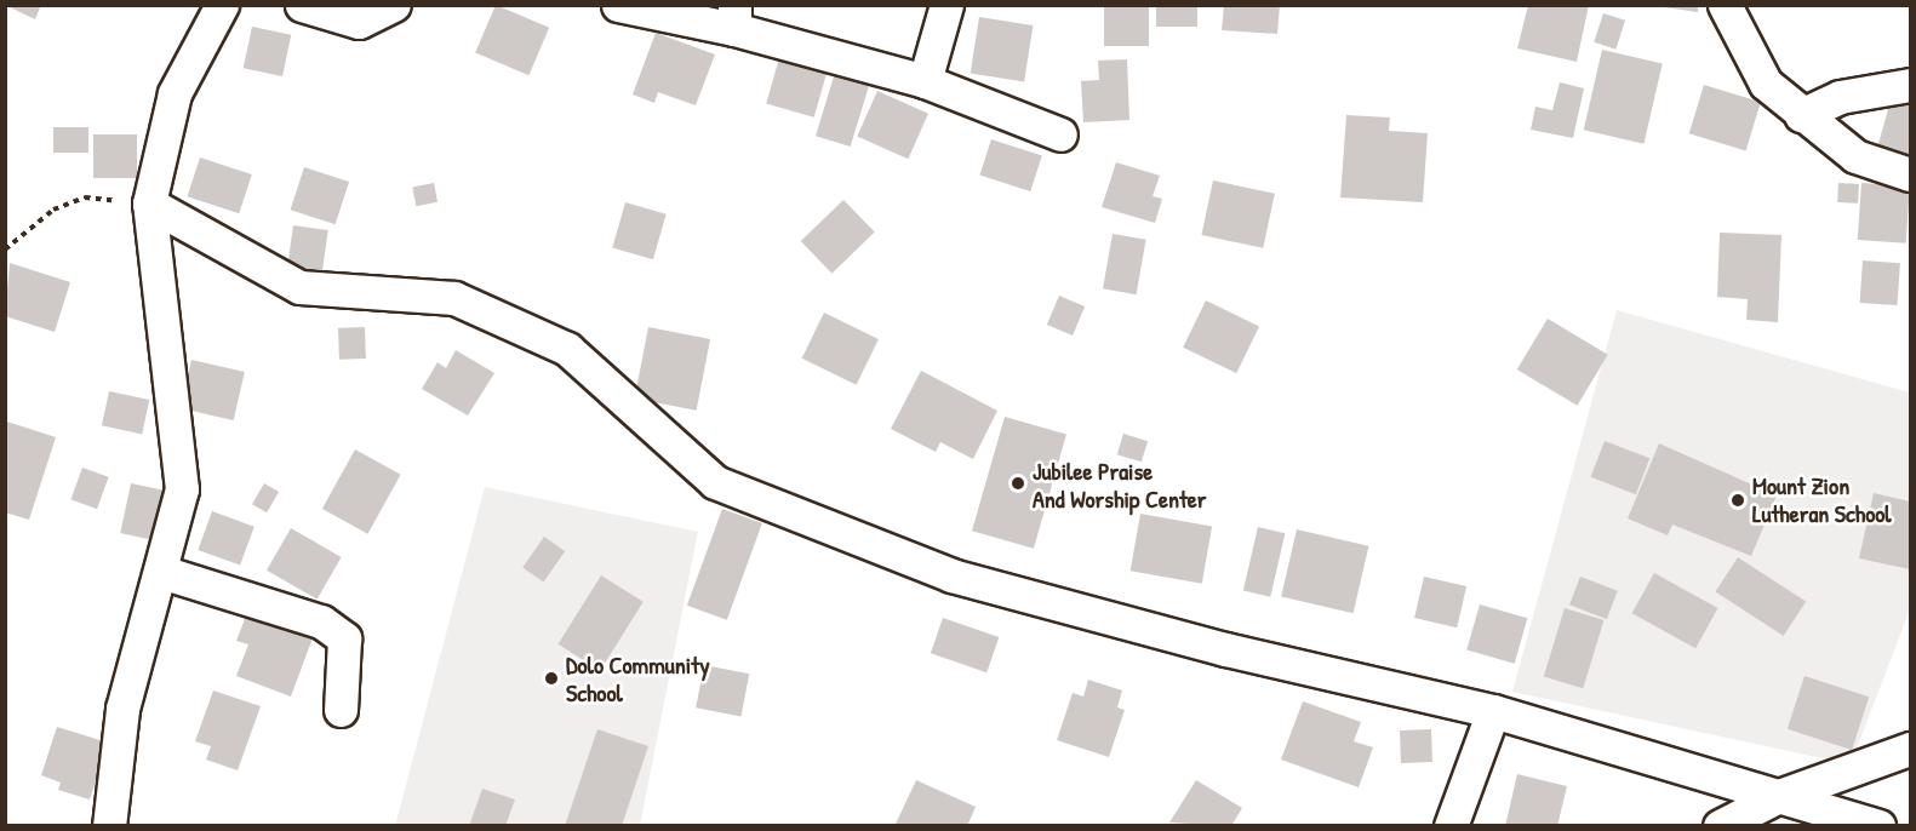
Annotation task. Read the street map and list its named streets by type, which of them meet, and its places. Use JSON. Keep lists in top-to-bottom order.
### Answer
{
  "places": ["Jubilee Praise And Worship Center", "Mount Zion Lutheran School", "Dolo Community School"]
}
